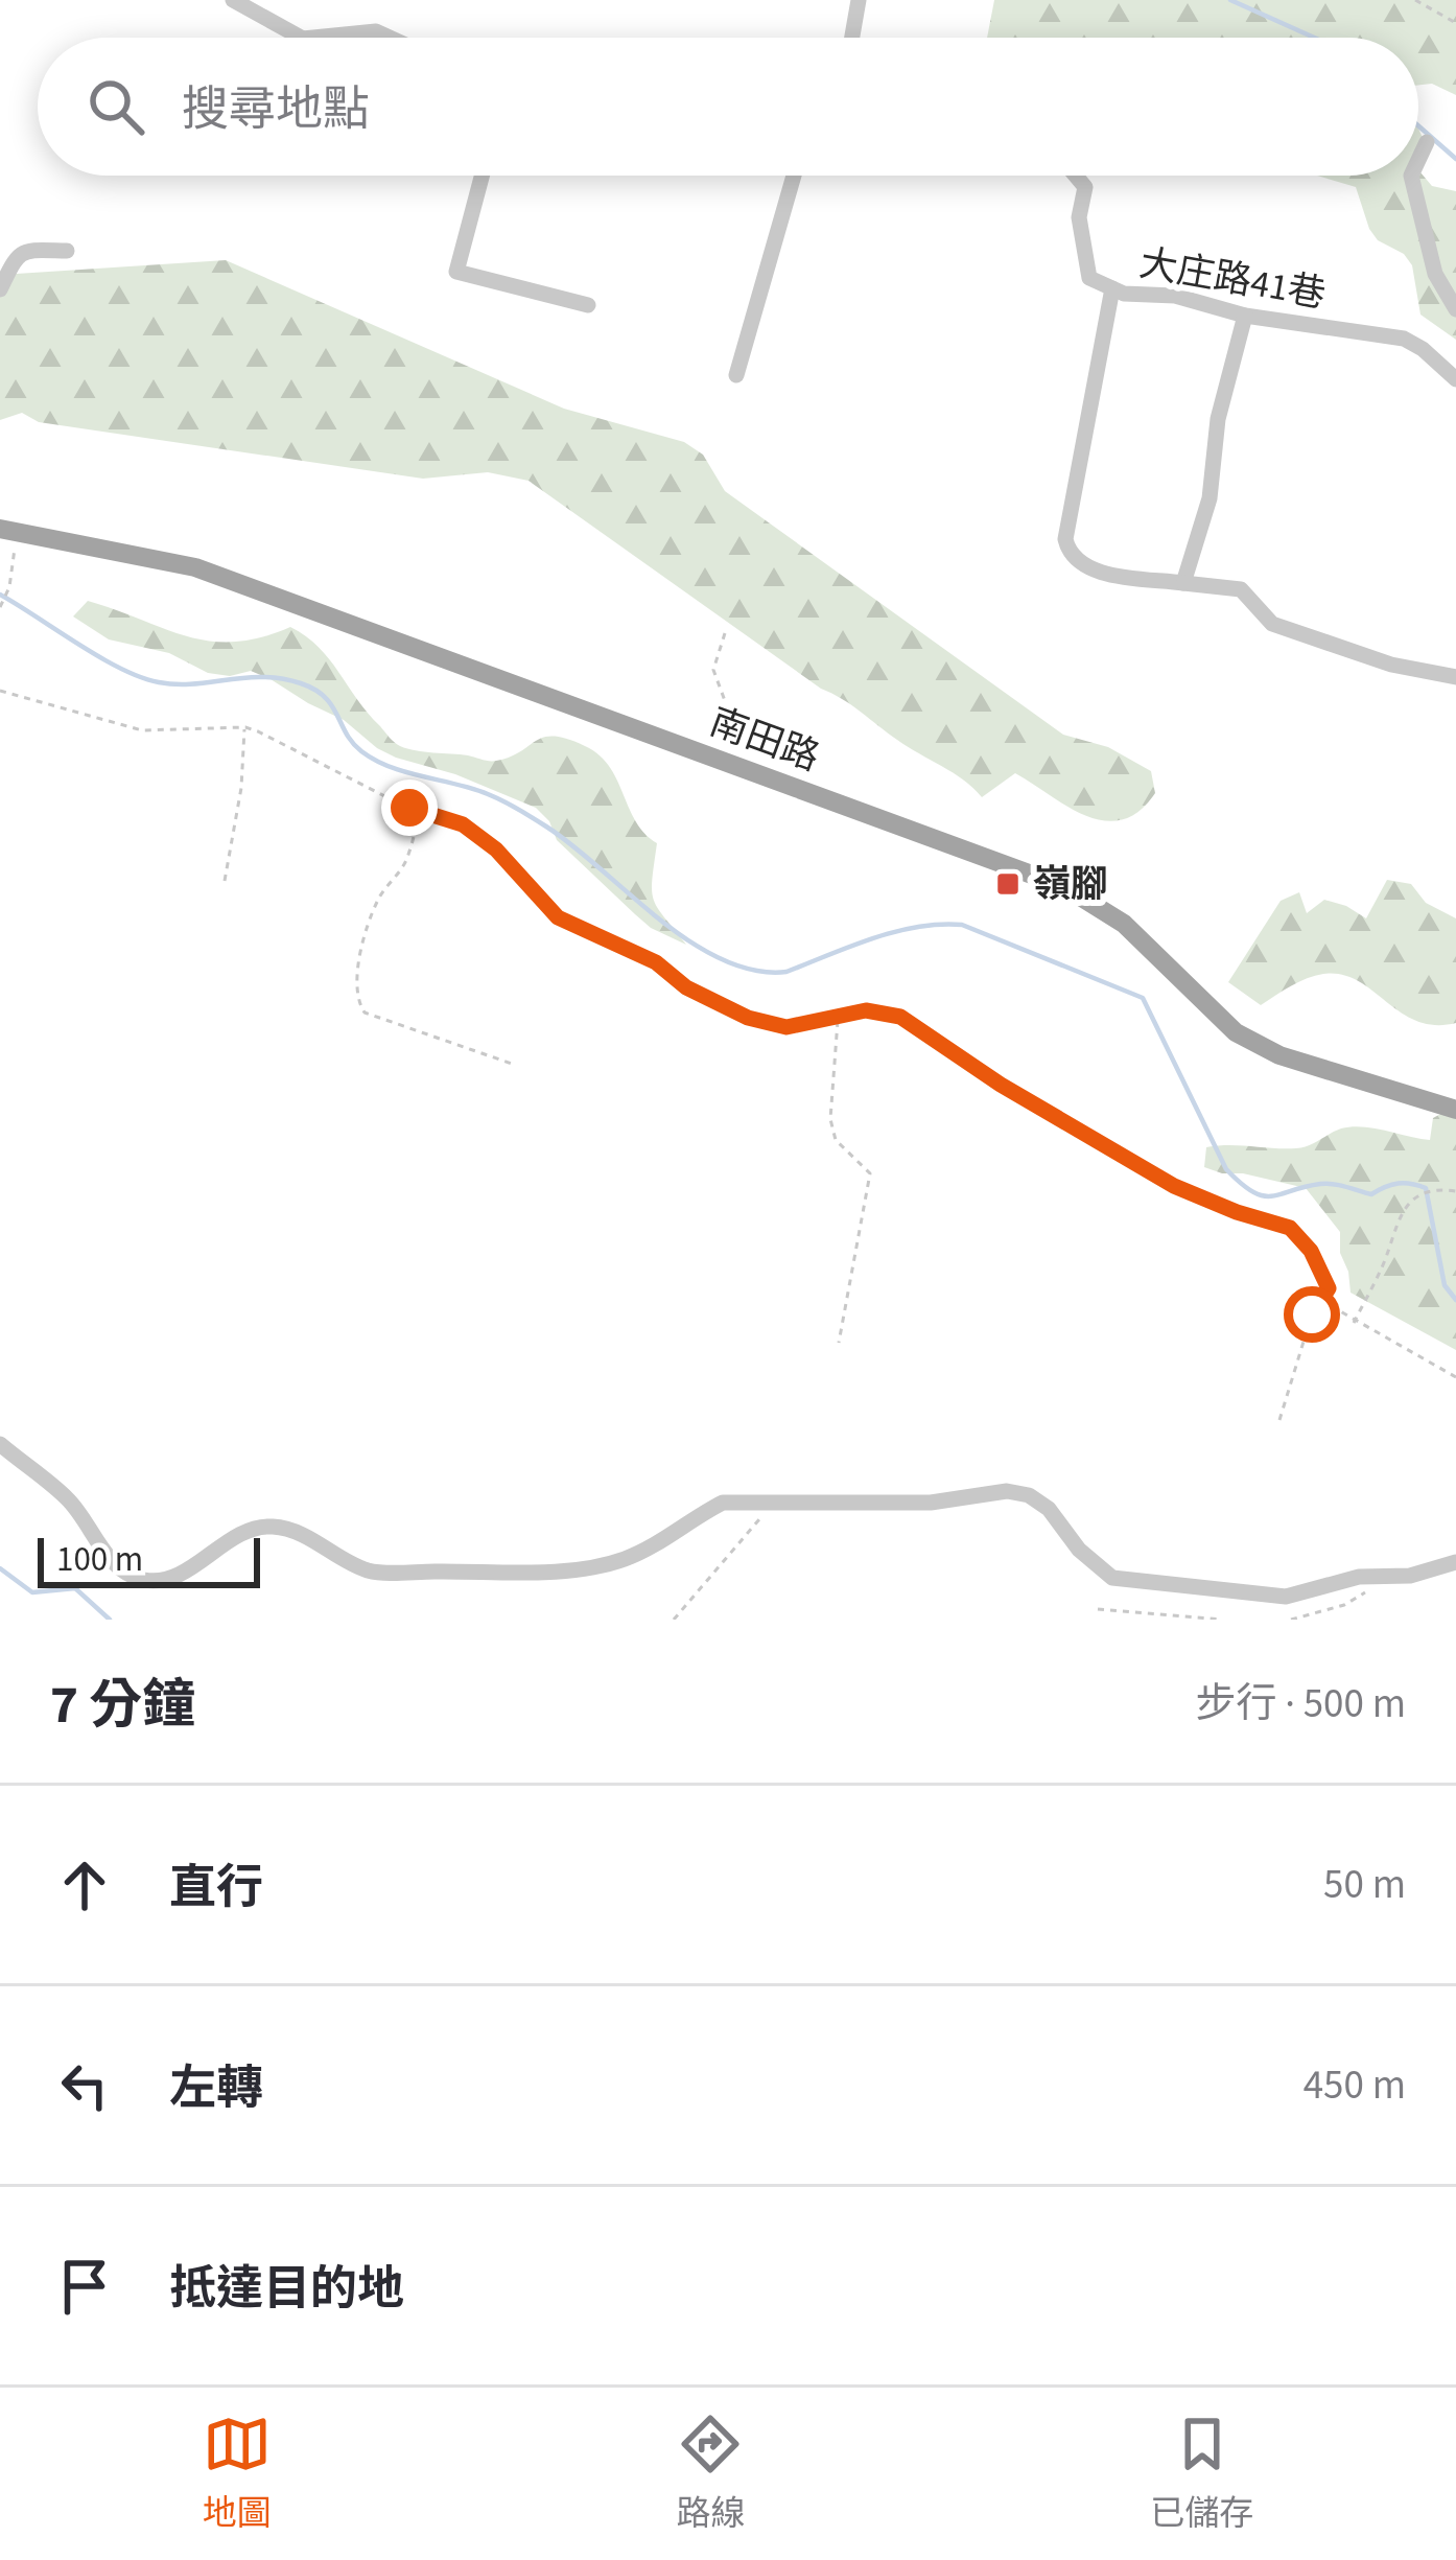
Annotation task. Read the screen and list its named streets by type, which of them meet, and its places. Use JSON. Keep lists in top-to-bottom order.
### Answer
{
  "streets": {
    "main road": ["南田路"],
    "lane": ["大庄路41巷"]
  },
  "places": {
    "transit": ["嶺腳"]
  },
  "scale_bar": "100 m",
  "page": {
    "search": "搜尋地點",
    "scale": "100 m",
    "heading": ["7 分鐘", "步行 · 500 m"],
    "list": [
      ["直行", "50 m"],
      ["左轉", "450 m"],
      "抵達目的地"
    ],
    "nav": ["地圖", "路線", "已儲存"]
  }
}
